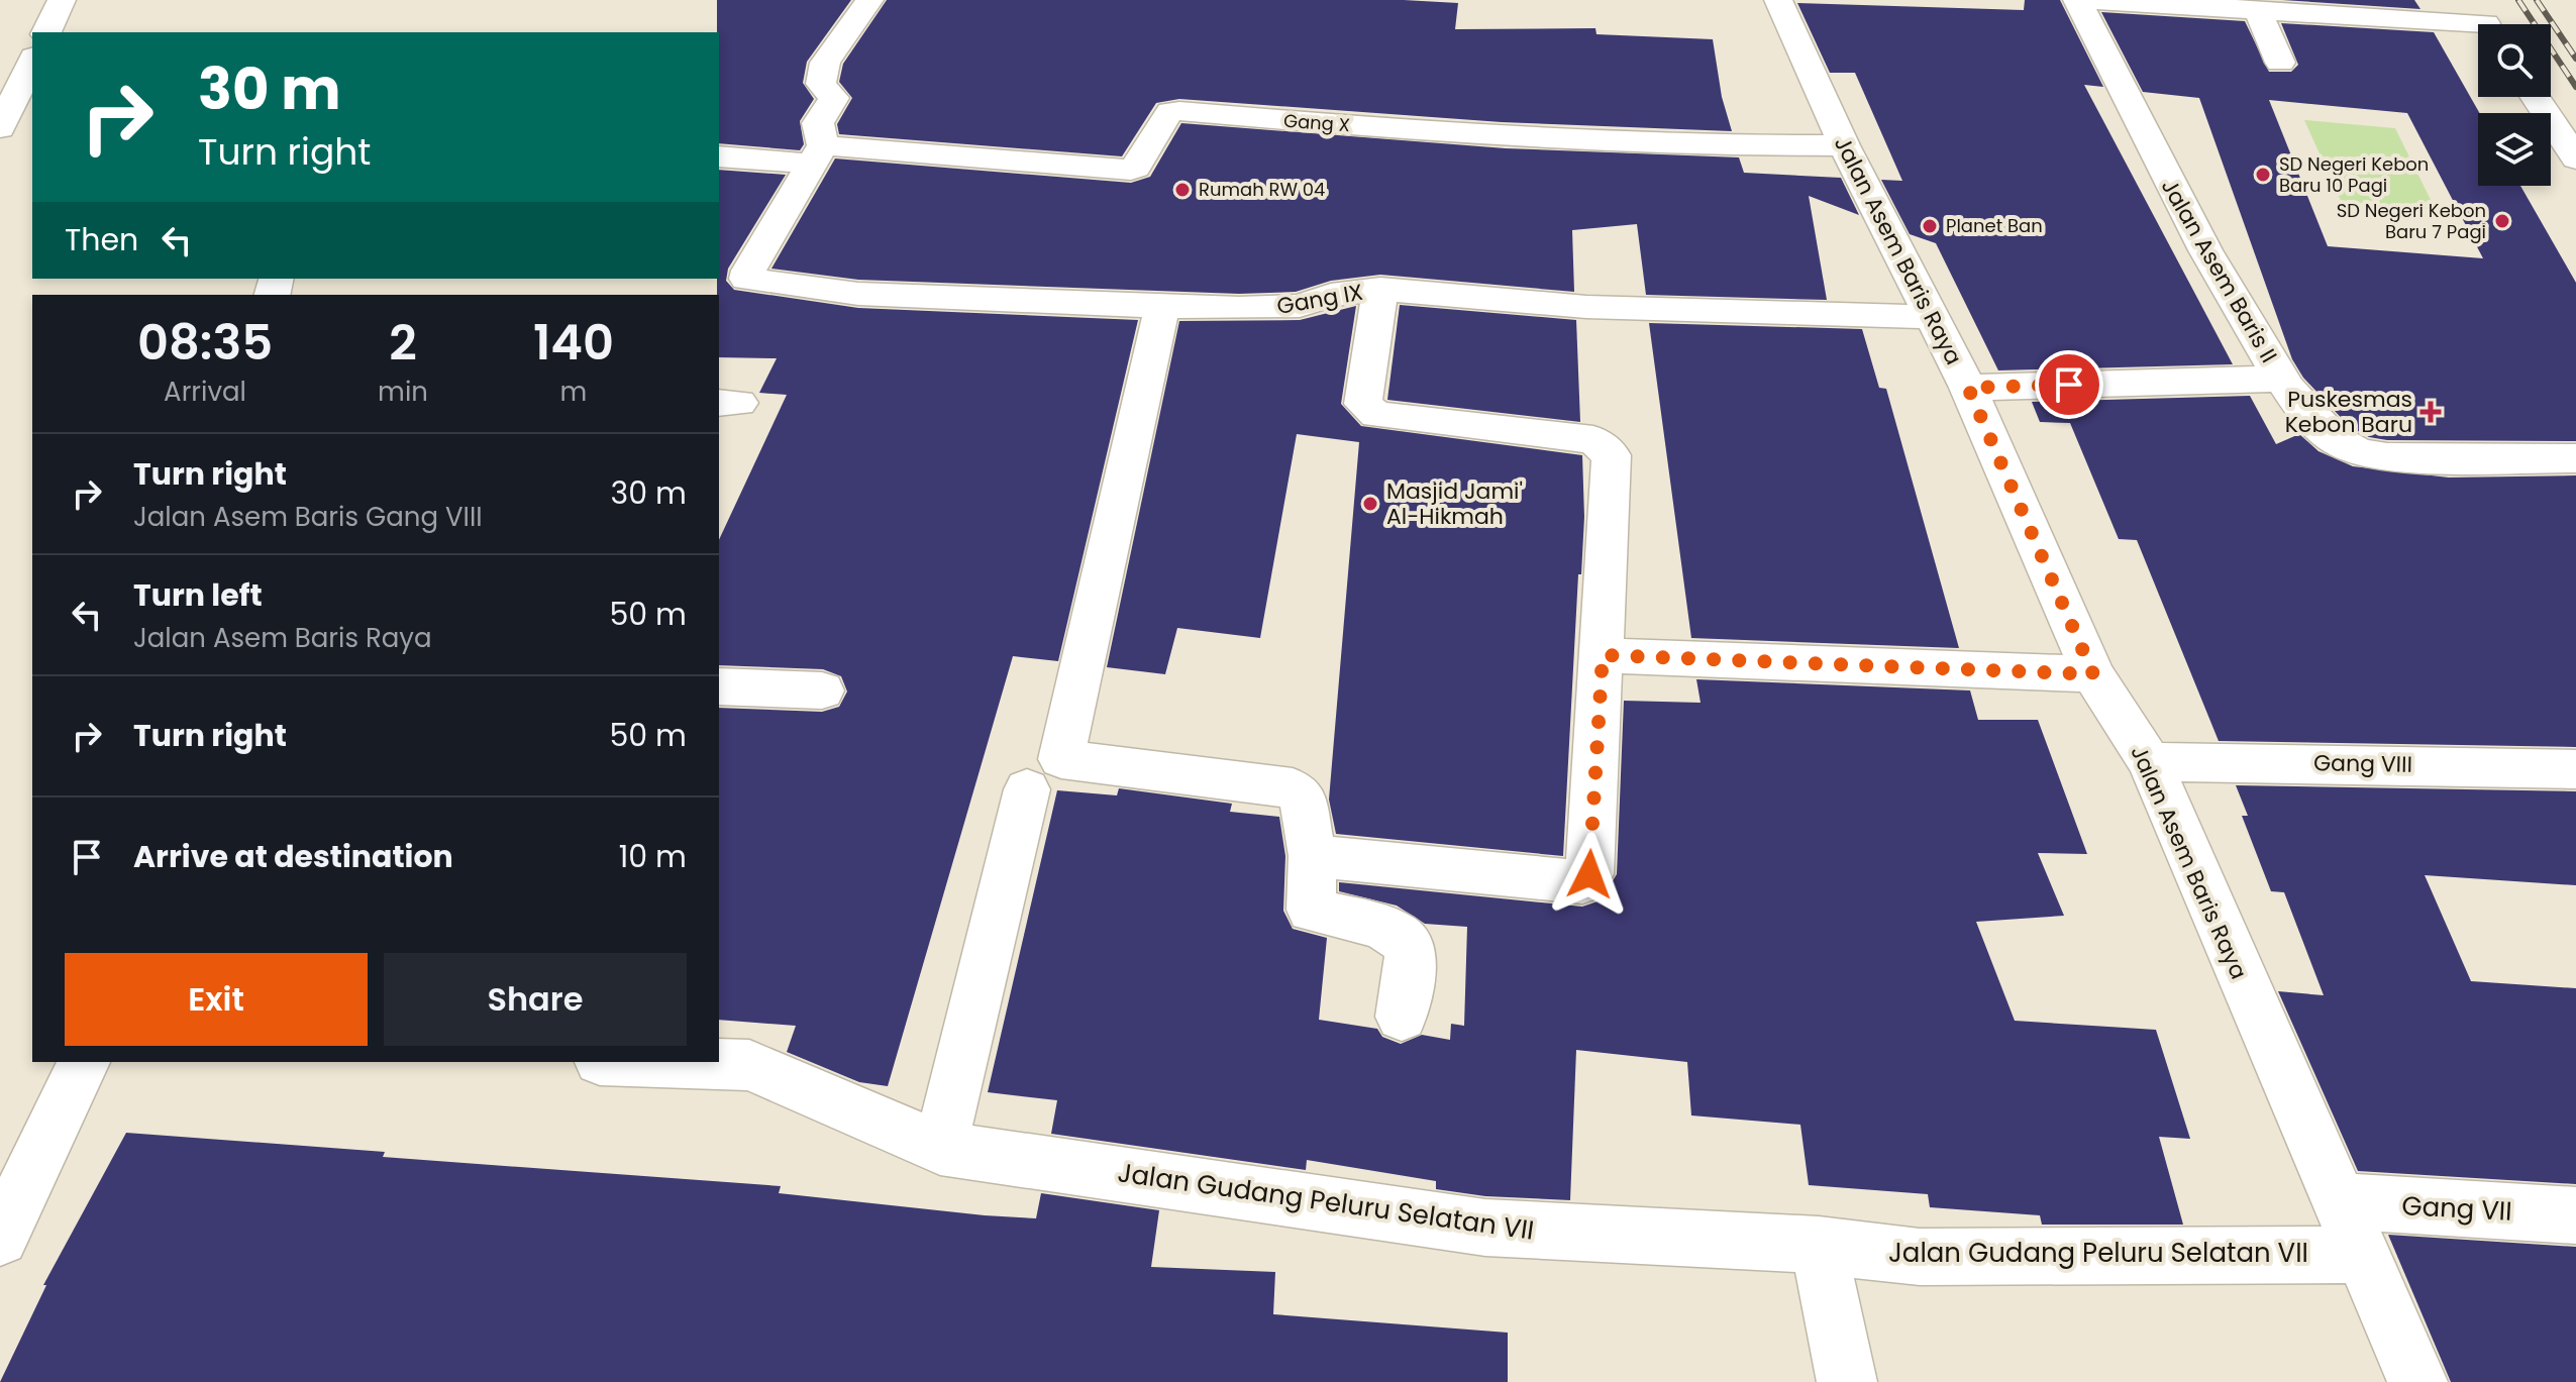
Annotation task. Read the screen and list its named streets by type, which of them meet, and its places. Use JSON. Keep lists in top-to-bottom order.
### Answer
{
  "streets": {
    "street": [
      "Gang X",
      "Jalan Asem Baris Raya",
      "Jalan Asem Baris II",
      "Gang IX",
      "Gang VIII",
      "Jalan Gudang Peluru Selatan VII",
      "Gang VII"
    ]
  },
  "crossings": [
    ["Gang X", "Jalan Asem Baris Raya"],
    ["Gang X", "Gang IX"],
    ["Jalan Asem Baris Raya", "Gang IX"],
    ["Jalan Asem Baris Raya", "Gang VIII"],
    ["Jalan Asem Baris Raya", "Jalan Gudang Peluru Selatan VII"],
    ["Jalan Asem Baris Raya", "Gang VII"]
  ],
  "places": {
    "other": [
      "SD Negeri Kebon Baru 10 Pagi",
      "Rumah RW 04",
      "SD Negeri Kebon Baru 7 Pagi",
      "Planet Ban",
      "Masjid Jami' Al-Hikmah"
    ],
    "health": ["Puskesmas Kebon Baru"]
  },
  "page": {
    "turn": ["30 m", "Turn right"],
    "then": "Then",
    "eta": [
      "08:35",
      "Arrival",
      "2",
      "min",
      "140",
      "m"
    ],
    "list": [
      {
        "name": "Turn right",
        "note": "Jalan Asem Baris Gang VIII",
        "value": "30 m"
      },
      {
        "name": "Turn left",
        "note": "Jalan Asem Baris Raya",
        "value": "50 m"
      },
      {
        "name": "Turn right",
        "value": "50 m"
      },
      {
        "name": "Arrive at destination",
        "value": "10 m"
      }
    ],
    "buttons": ["Exit", "Share"]
  }
}
